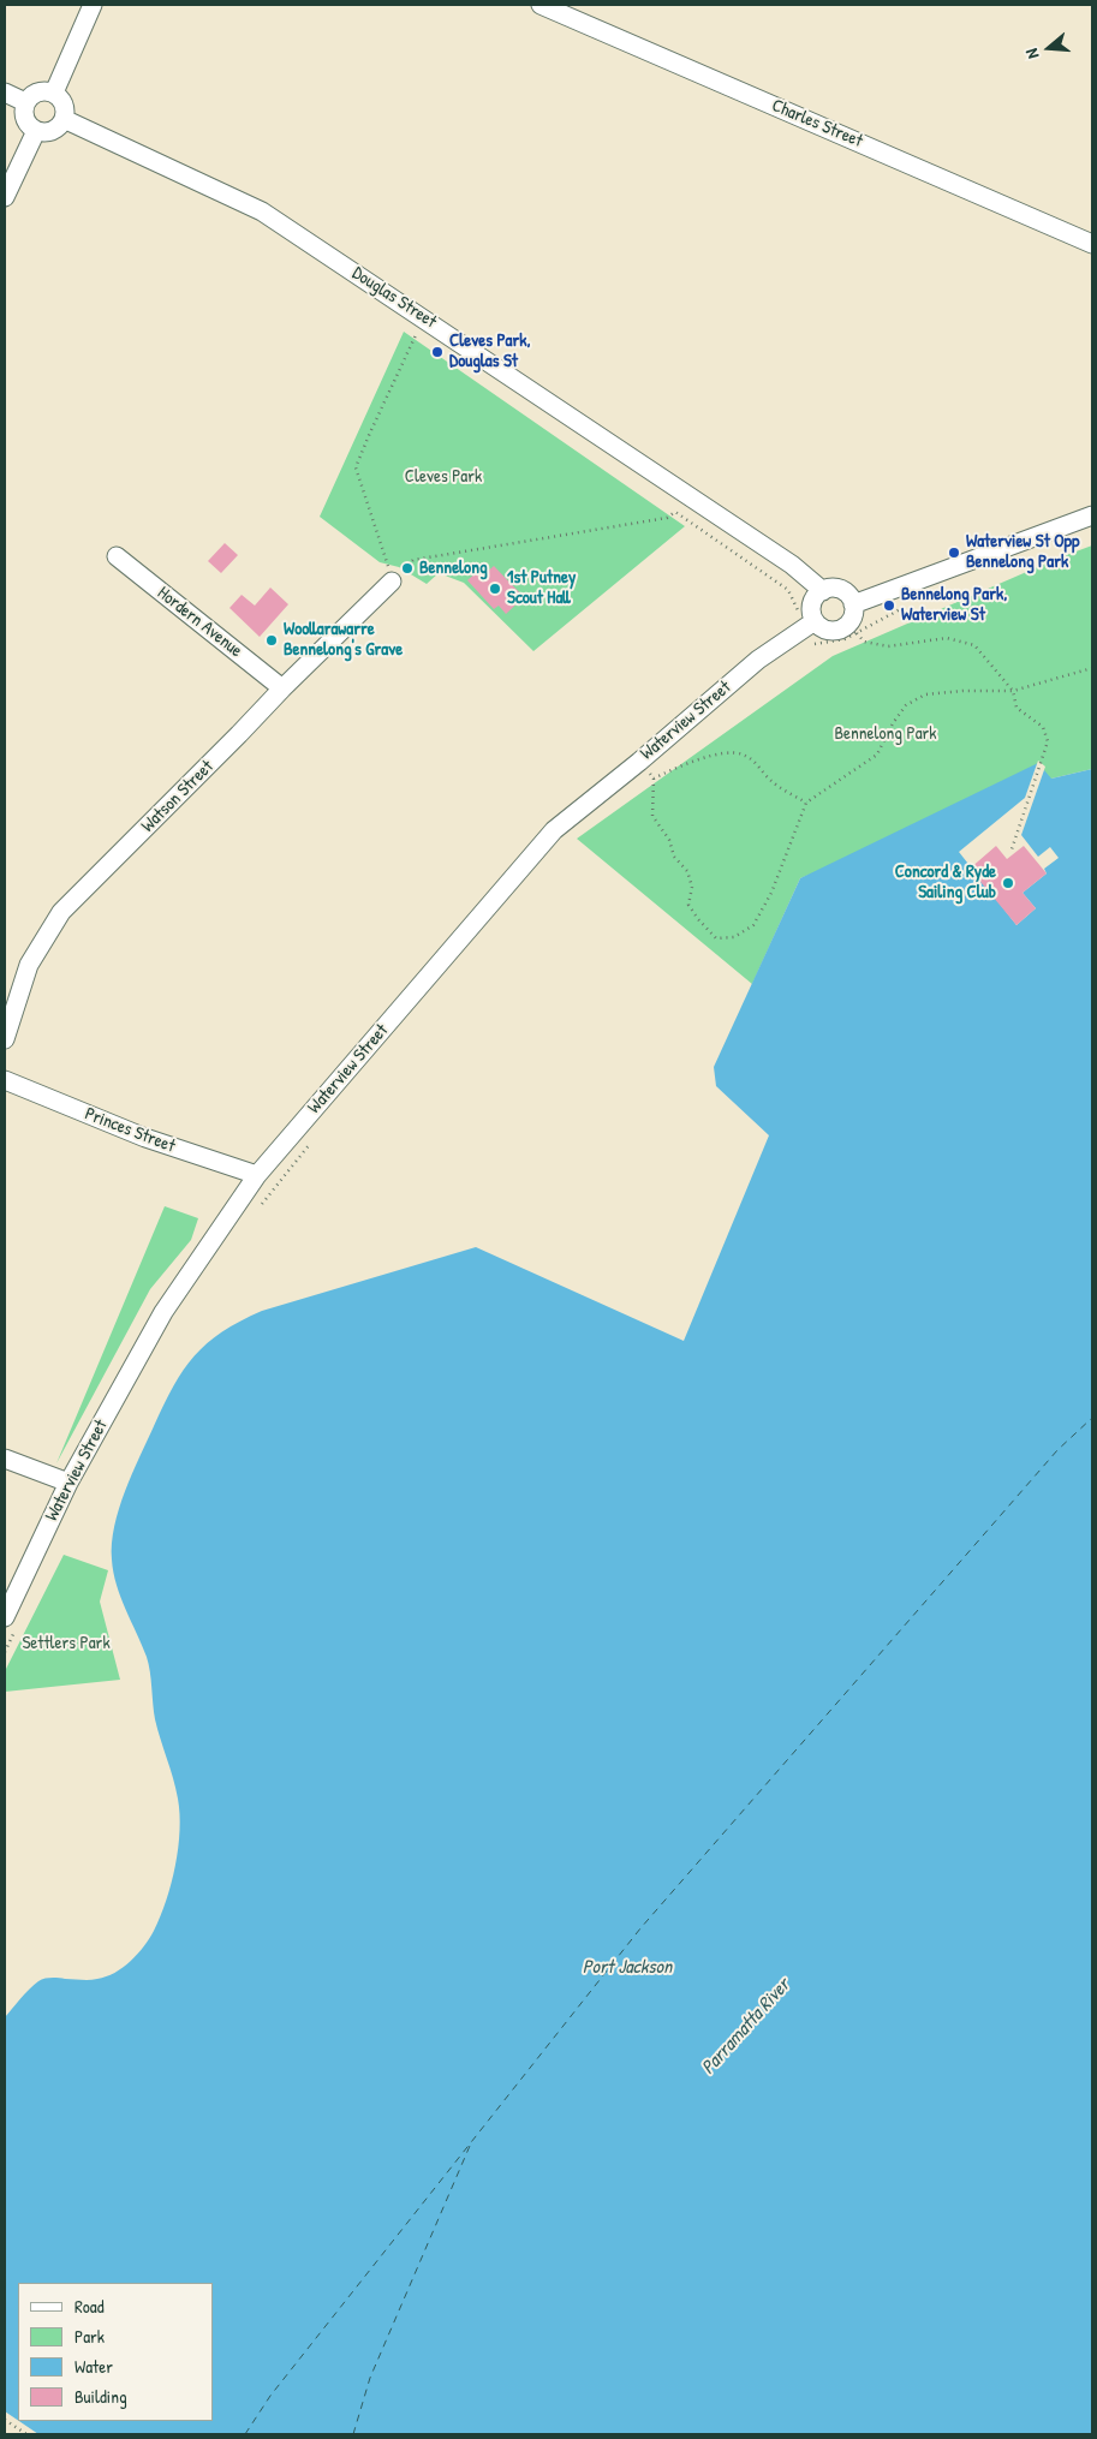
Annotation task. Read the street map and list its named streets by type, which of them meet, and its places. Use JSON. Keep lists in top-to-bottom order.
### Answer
{
  "streets": {
    "street": [
      "Charles Street",
      "Douglas Street",
      "Hordern Avenue",
      "Waterview Street",
      "Watson Street",
      "Princes Street"
    ]
  },
  "crossings": [
    ["Douglas Street", "Waterview Street"],
    ["Hordern Avenue", "Watson Street"],
    ["Waterview Street", "Princes Street"]
  ],
  "water": ["Port Jackson", "Parramatta River"],
  "parks": ["Cleves Park", "Bennelong Park", "Settlers Park"],
  "places": [
    "Cleves Park, Douglas St",
    "Waterview St Opp Bennelong Park",
    "Bennelong",
    "1st Putney Scout Hall",
    "Bennelong Park, Waterview St",
    "Woollarawarre Bennelong's Grave",
    "Concord & Ryde Sailing Club"
  ],
  "legend": [
    "Road",
    "Park",
    "Water",
    "Building"
  ],
  "north": "left"
}
